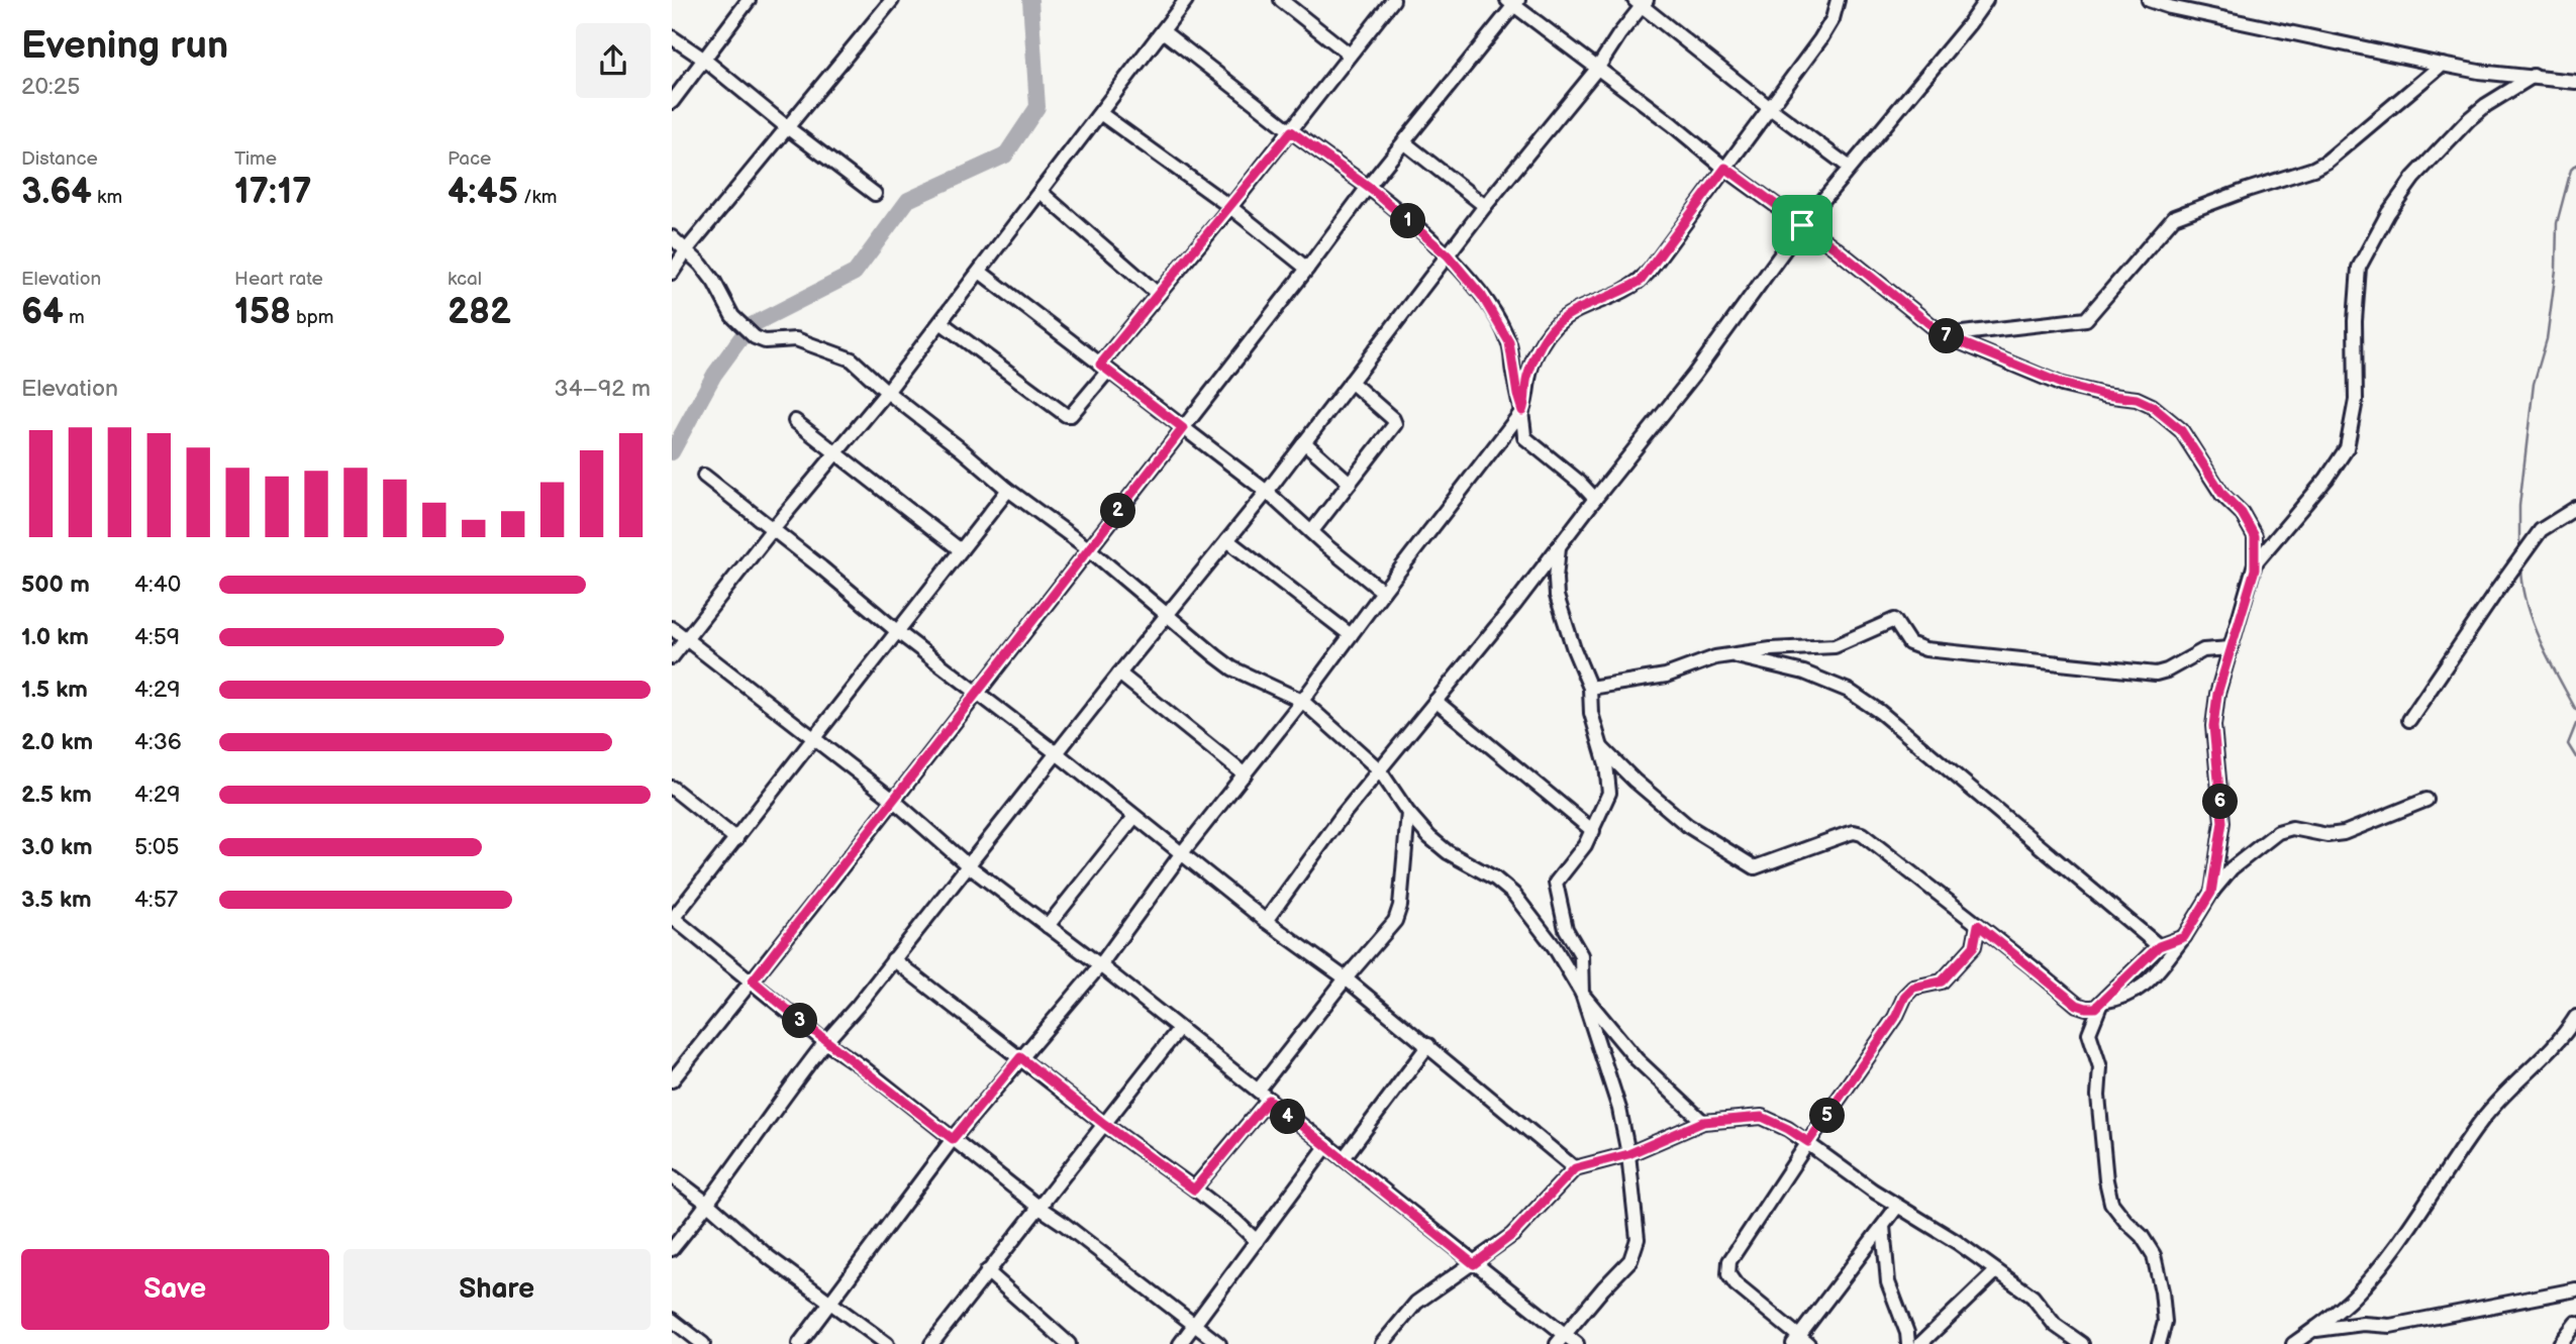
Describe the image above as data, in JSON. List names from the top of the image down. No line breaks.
{"page":{"heading":["Evening run","20:25"],"stats":[["Distance","3.64 km"],["Time","17:17"],["Pace","4:45 /km"],["Elevation","64 m"],["Heart rate","158 bpm"],["kcal","282"]],"pins":["1","7","2","6","3","5","4"],"chart":["Elevation","34–92 m"],"list":[{"name":"500 m","note":"4:40"},{"name":"1.0 km","note":"4:59"},{"name":"1.5 km","note":"4:29"},{"name":"2.0 km","note":"4:36"},{"name":"2.5 km","note":"4:29"},{"name":"3.0 km","note":"5:05"},{"name":"3.5 km","note":"4:57"}],"buttons":["Save","Share"]}}
